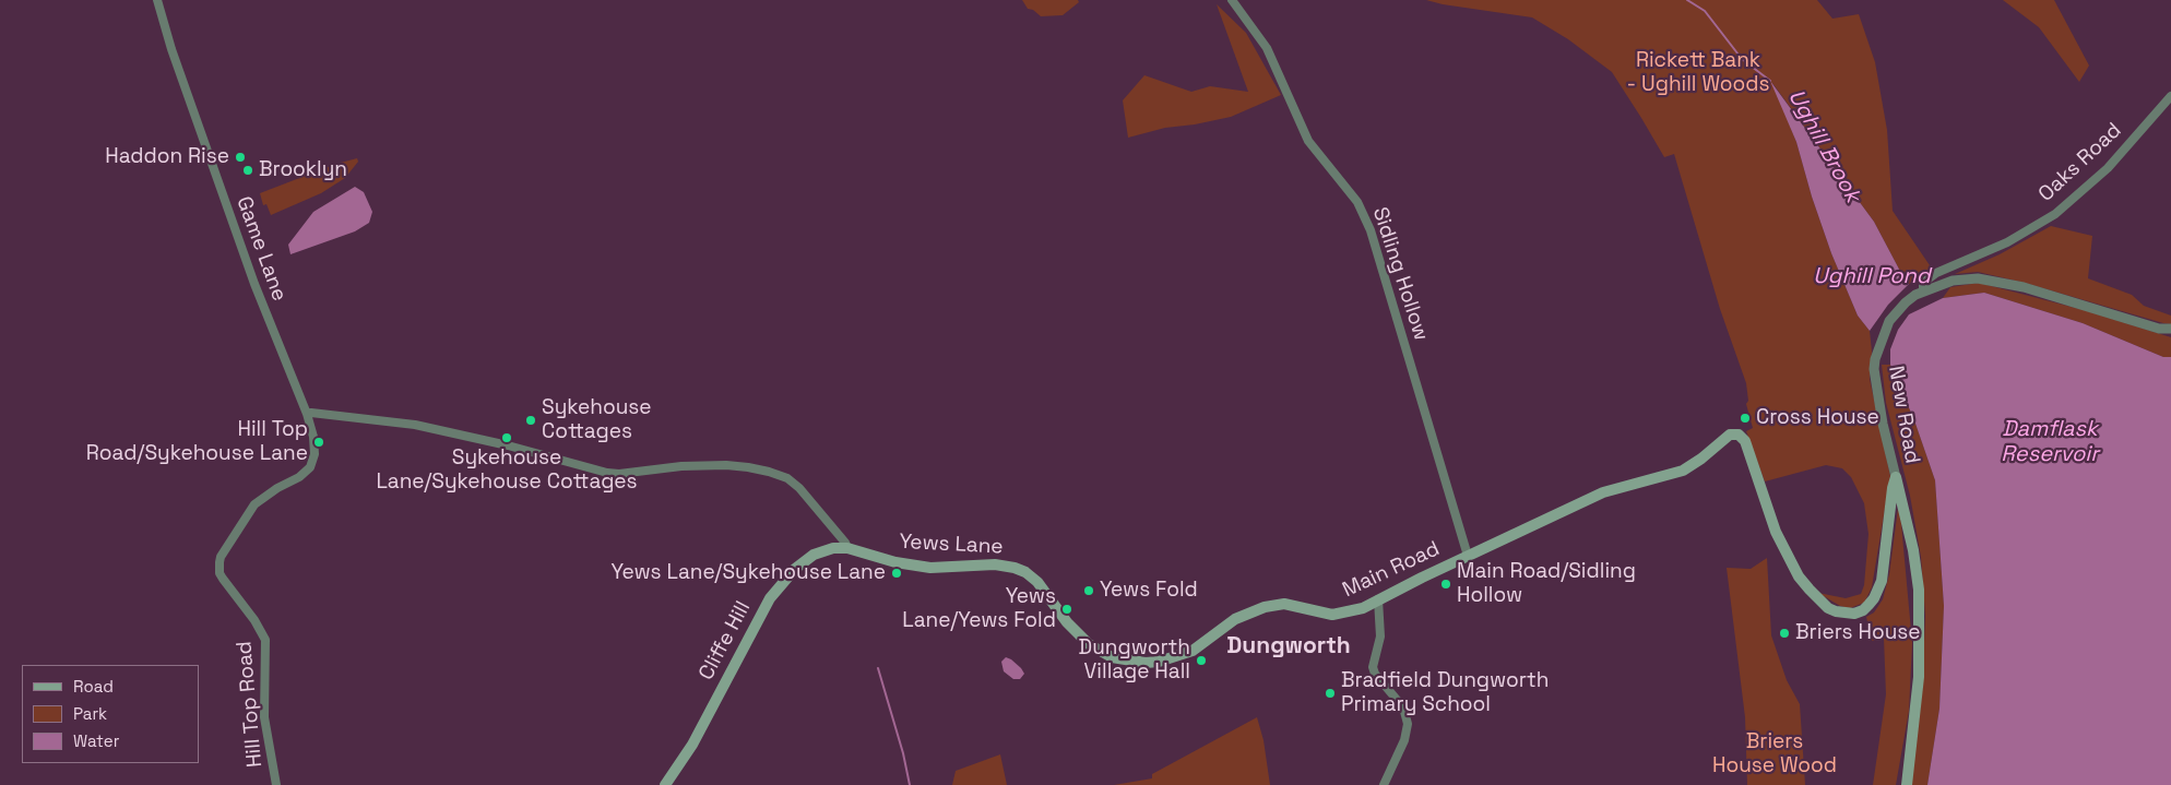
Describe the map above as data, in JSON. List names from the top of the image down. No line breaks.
{"streets":{"main road":["New Road","Yews Lane","Main Road","Cliffe Hill"],"street":["Oaks Road","Game Lane","Sidling Hollow","Hill Top Road"]},"crossings":[["Oaks Road","New Road"],["Game Lane","Hill Top Road"],["Sidling Hollow","Main Road"],["New Road","Main Road"],["Yews Lane","Main Road"],["Yews Lane","Cliffe Hill"]],"districts":["Dungworth"],"water":["Ughill Brook","Ughill Pond","Damflask Reservoir"],"parks":["Rickett Bank - Ughill Woods","Briers House Wood"],"places":["Haddon Rise","Brooklyn","Cross House","Sykehouse Cottages","Sykehouse Lane/Sykehouse Cottages","Hill Top Road/Sykehouse Lane","Yews Lane/Sykehouse Lane","Main Road/Sidling Hollow","Yews Fold","Yews Lane/Yews Fold","Briers House","Dungworth Village Hall","Bradfield Dungworth Primary School"],"legend":["Road","Park","Water"]}
